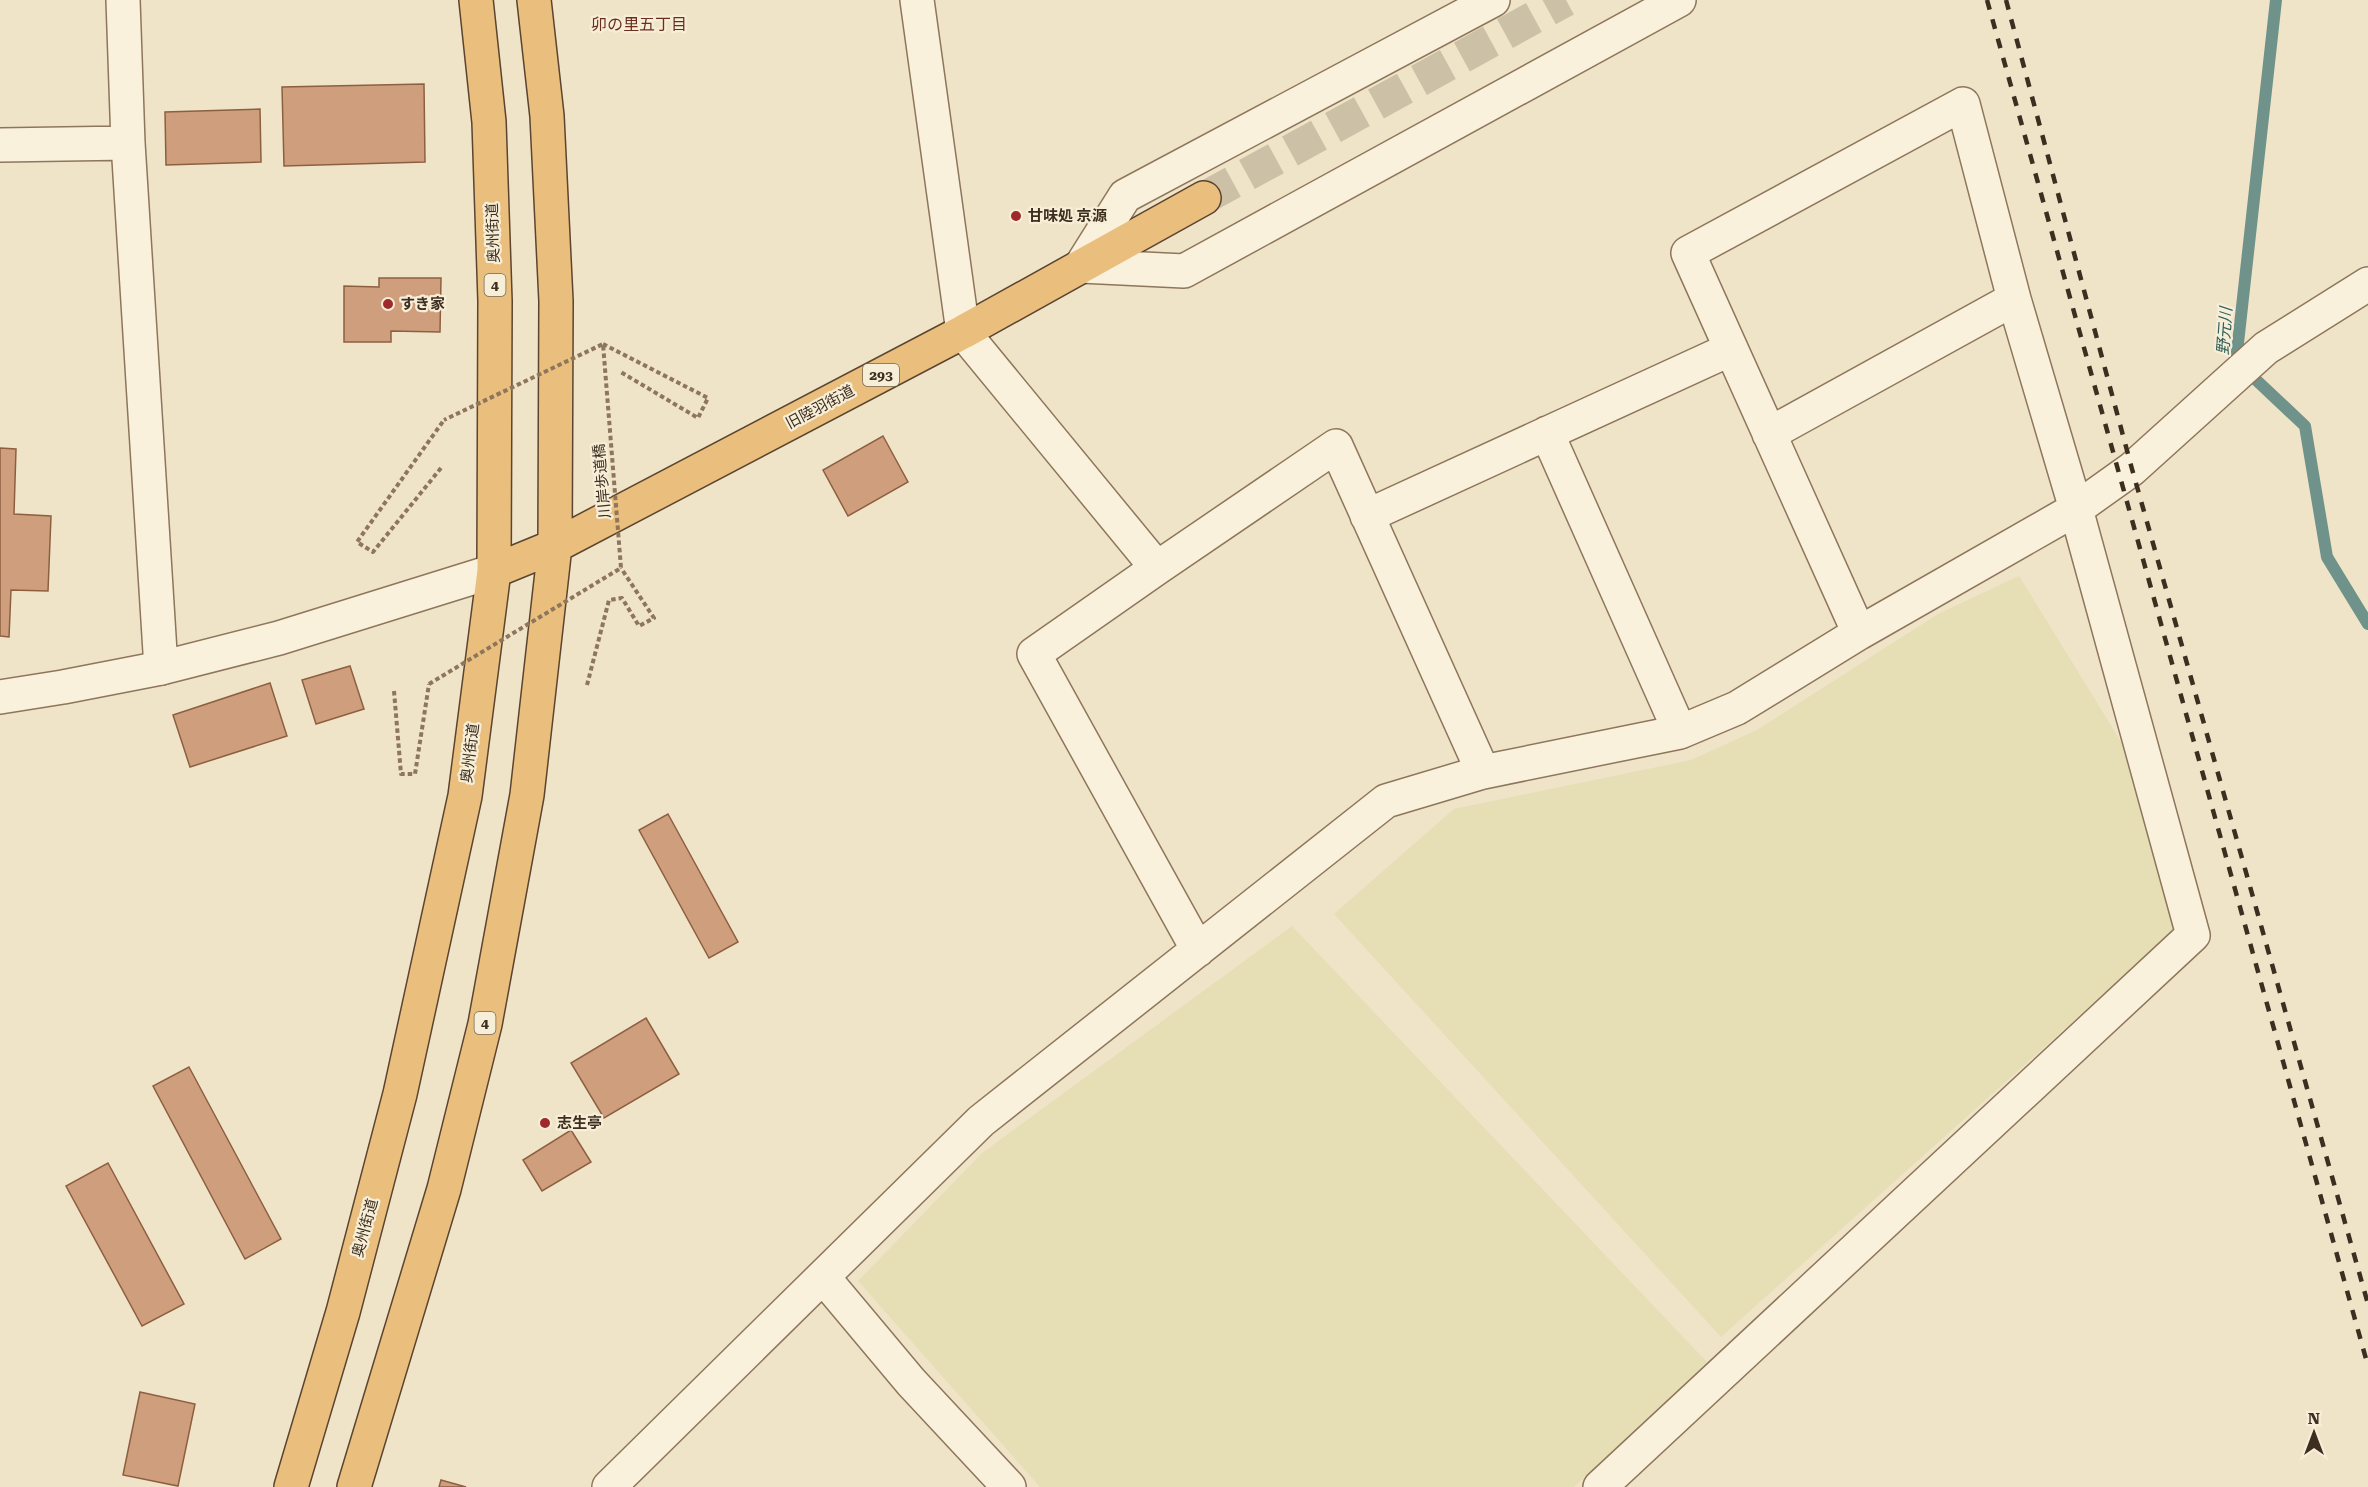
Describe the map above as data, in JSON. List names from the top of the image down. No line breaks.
{"streets":{"highway":["奥州街道","4","293","旧陸羽街道"],"path":["川岸歩道橋"]},"crossings":[["奥州街道","旧陸羽街道"],["4","旧陸羽街道"]],"districts":["卯の里五丁目"],"water":["野元川"],"places":["甘味処 京源","すき家","志生亭"],"north":"top"}
